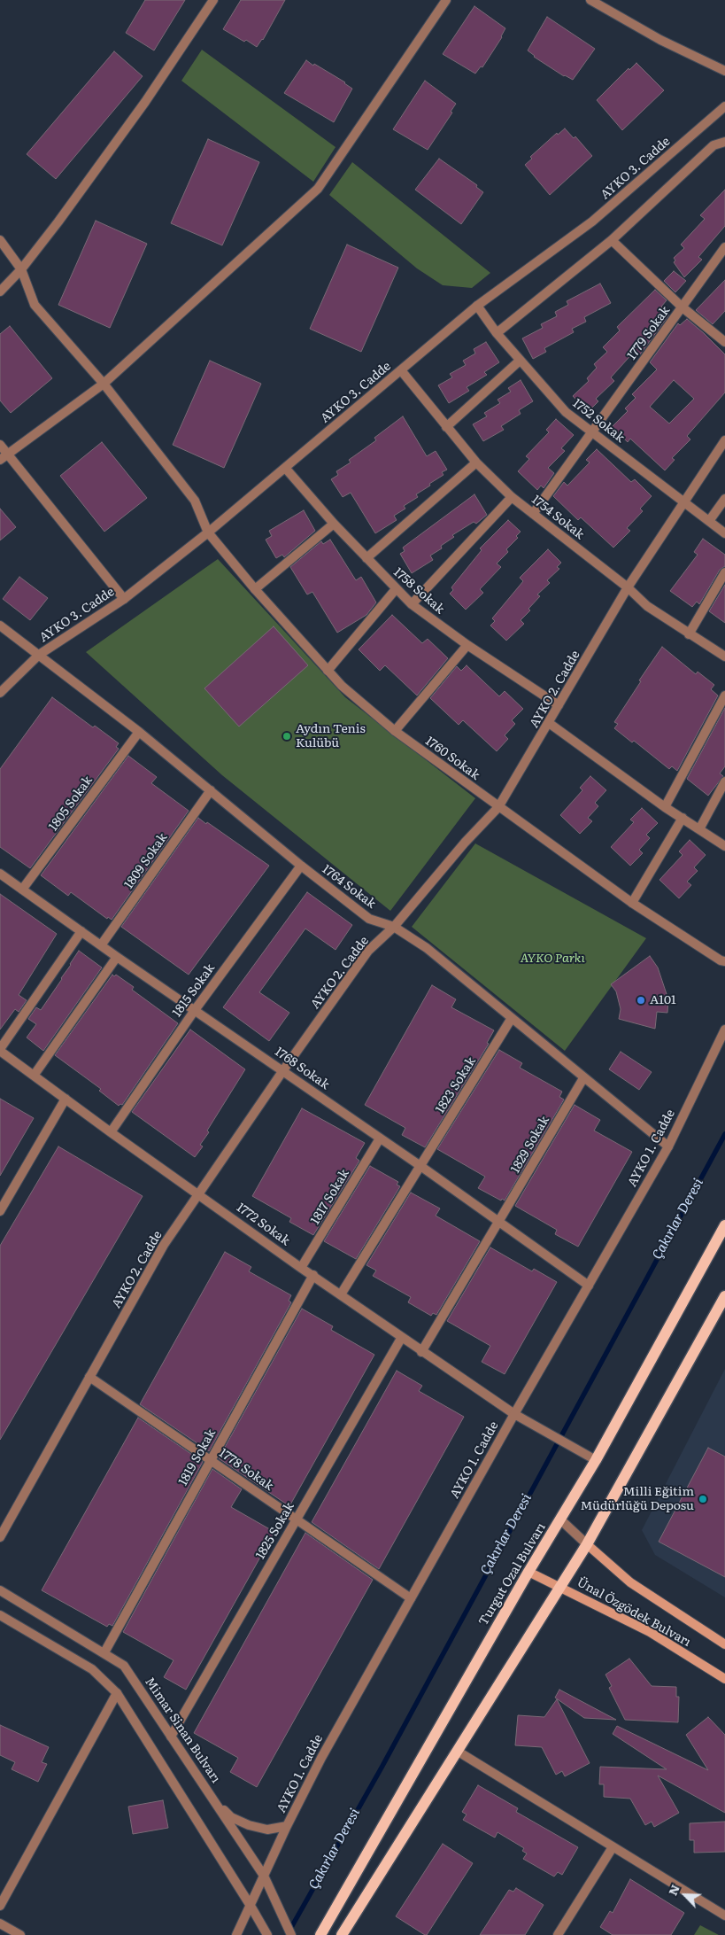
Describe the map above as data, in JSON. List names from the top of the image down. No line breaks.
{"streets":{"main road":["Turgut Ozal Bulvarı","Ünal Özgödek Bulvarı"],"street":["AYKO 3. Cadde","1779 Sokak","1752 Sokak","1754 Sokak","1758 Sokak","AYKO 2. Cadde","1760 Sokak","1805 Sokak","1809 Sokak","1764 Sokak","1815 Sokak","1768 Sokak","1823 Sokak","1829 Sokak","AYKO 1. Cadde","1817 Sokak","1772 Sokak","1819 Sokak","1778 Sokak","1825 Sokak","Mimar Sinan Bulvarı"]},"crossings":[["AYKO 3. Cadde","1752 Sokak"],["AYKO 3. Cadde","1754 Sokak"],["AYKO 3. Cadde","1758 Sokak"],["AYKO 3. Cadde","1760 Sokak"],["AYKO 3. Cadde","1764 Sokak"],["1779 Sokak","1752 Sokak"],["1779 Sokak","1754 Sokak"],["1752 Sokak","AYKO 2. Cadde"],["1754 Sokak","AYKO 2. Cadde"],["1758 Sokak","AYKO 2. Cadde"],["AYKO 2. Cadde","1760 Sokak"],["AYKO 2. Cadde","1764 Sokak"],["AYKO 2. Cadde","1768 Sokak"],["AYKO 2. Cadde","1772 Sokak"],["AYKO 2. Cadde","1778 Sokak"],["1805 Sokak","1764 Sokak"],["1805 Sokak","1768 Sokak"],["1809 Sokak","1764 Sokak"],["1809 Sokak","1768 Sokak"],["1764 Sokak","1815 Sokak"],["1764 Sokak","1823 Sokak"],["1764 Sokak","1829 Sokak"],["1764 Sokak","AYKO 1. Cadde"],["1815 Sokak","1768 Sokak"],["1815 Sokak","1772 Sokak"],["1768 Sokak","1823 Sokak"],["1768 Sokak","1829 Sokak"],["1768 Sokak","AYKO 1. Cadde"],["1768 Sokak","1817 Sokak"],["1823 Sokak","1772 Sokak"],["1829 Sokak","1772 Sokak"],["AYKO 1. Cadde","1772 Sokak"],["AYKO 1. Cadde","1778 Sokak"],["AYKO 1. Cadde","Mimar Sinan Bulvarı"],["1817 Sokak","1772 Sokak"],["1772 Sokak","1819 Sokak"],["1772 Sokak","1825 Sokak"],["1772 Sokak","Turgut Ozal Bulvarı"],["1819 Sokak","1778 Sokak"],["1819 Sokak","Mimar Sinan Bulvarı"],["1778 Sokak","1825 Sokak"],["1825 Sokak","Mimar Sinan Bulvarı"],["Turgut Ozal Bulvarı","Ünal Özgödek Bulvarı"]],"water":["Çakırlar Deresi"],"parks":["AYKO Parkı"],"places":["Aydın Tenis Kulübü","A101","Milli Eğitim Müdürlüğü Deposu"],"north":"top left"}
